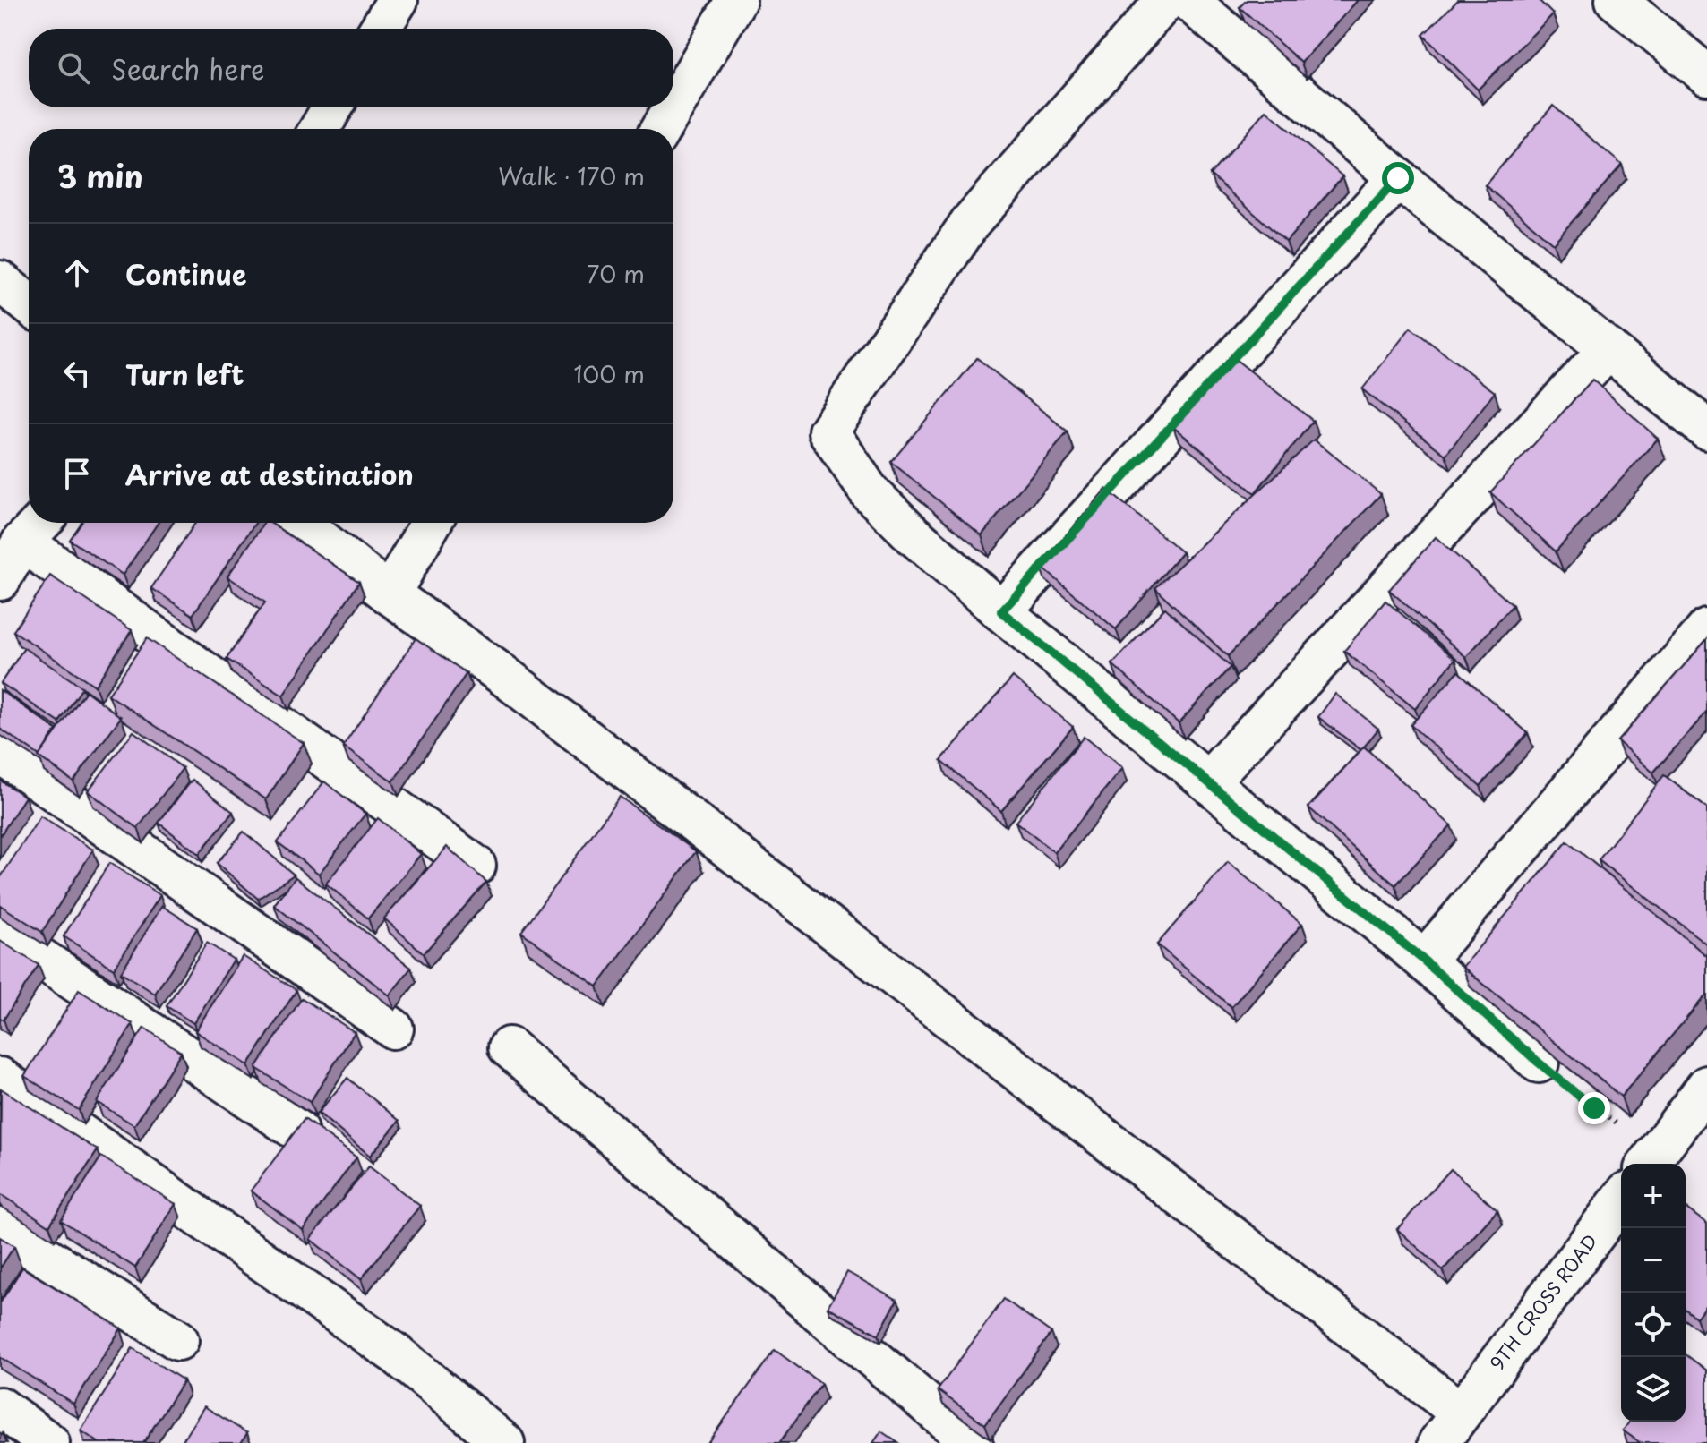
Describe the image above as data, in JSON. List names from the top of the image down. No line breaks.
{"streets":{"street":["9TH CROSS ROAD"]},"page":{"search":"Search here","heading":["3 min","Walk · 170 m"],"list":[["Continue","70 m"],["Turn left","100 m"],"Arrive at destination"],"map_buttons":["+","−"]}}
